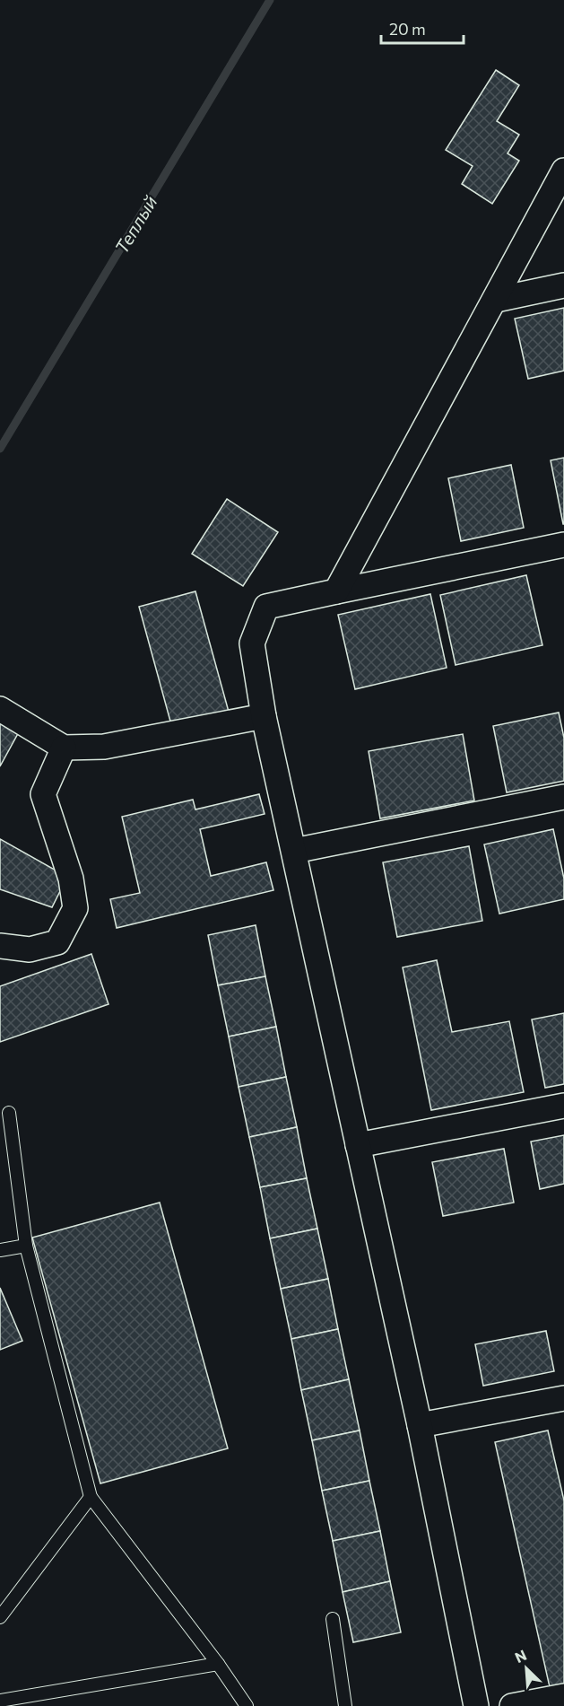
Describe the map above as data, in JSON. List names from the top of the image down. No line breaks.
{"water":["Теплый"],"scale_bar":"20 m","north":"top left"}
